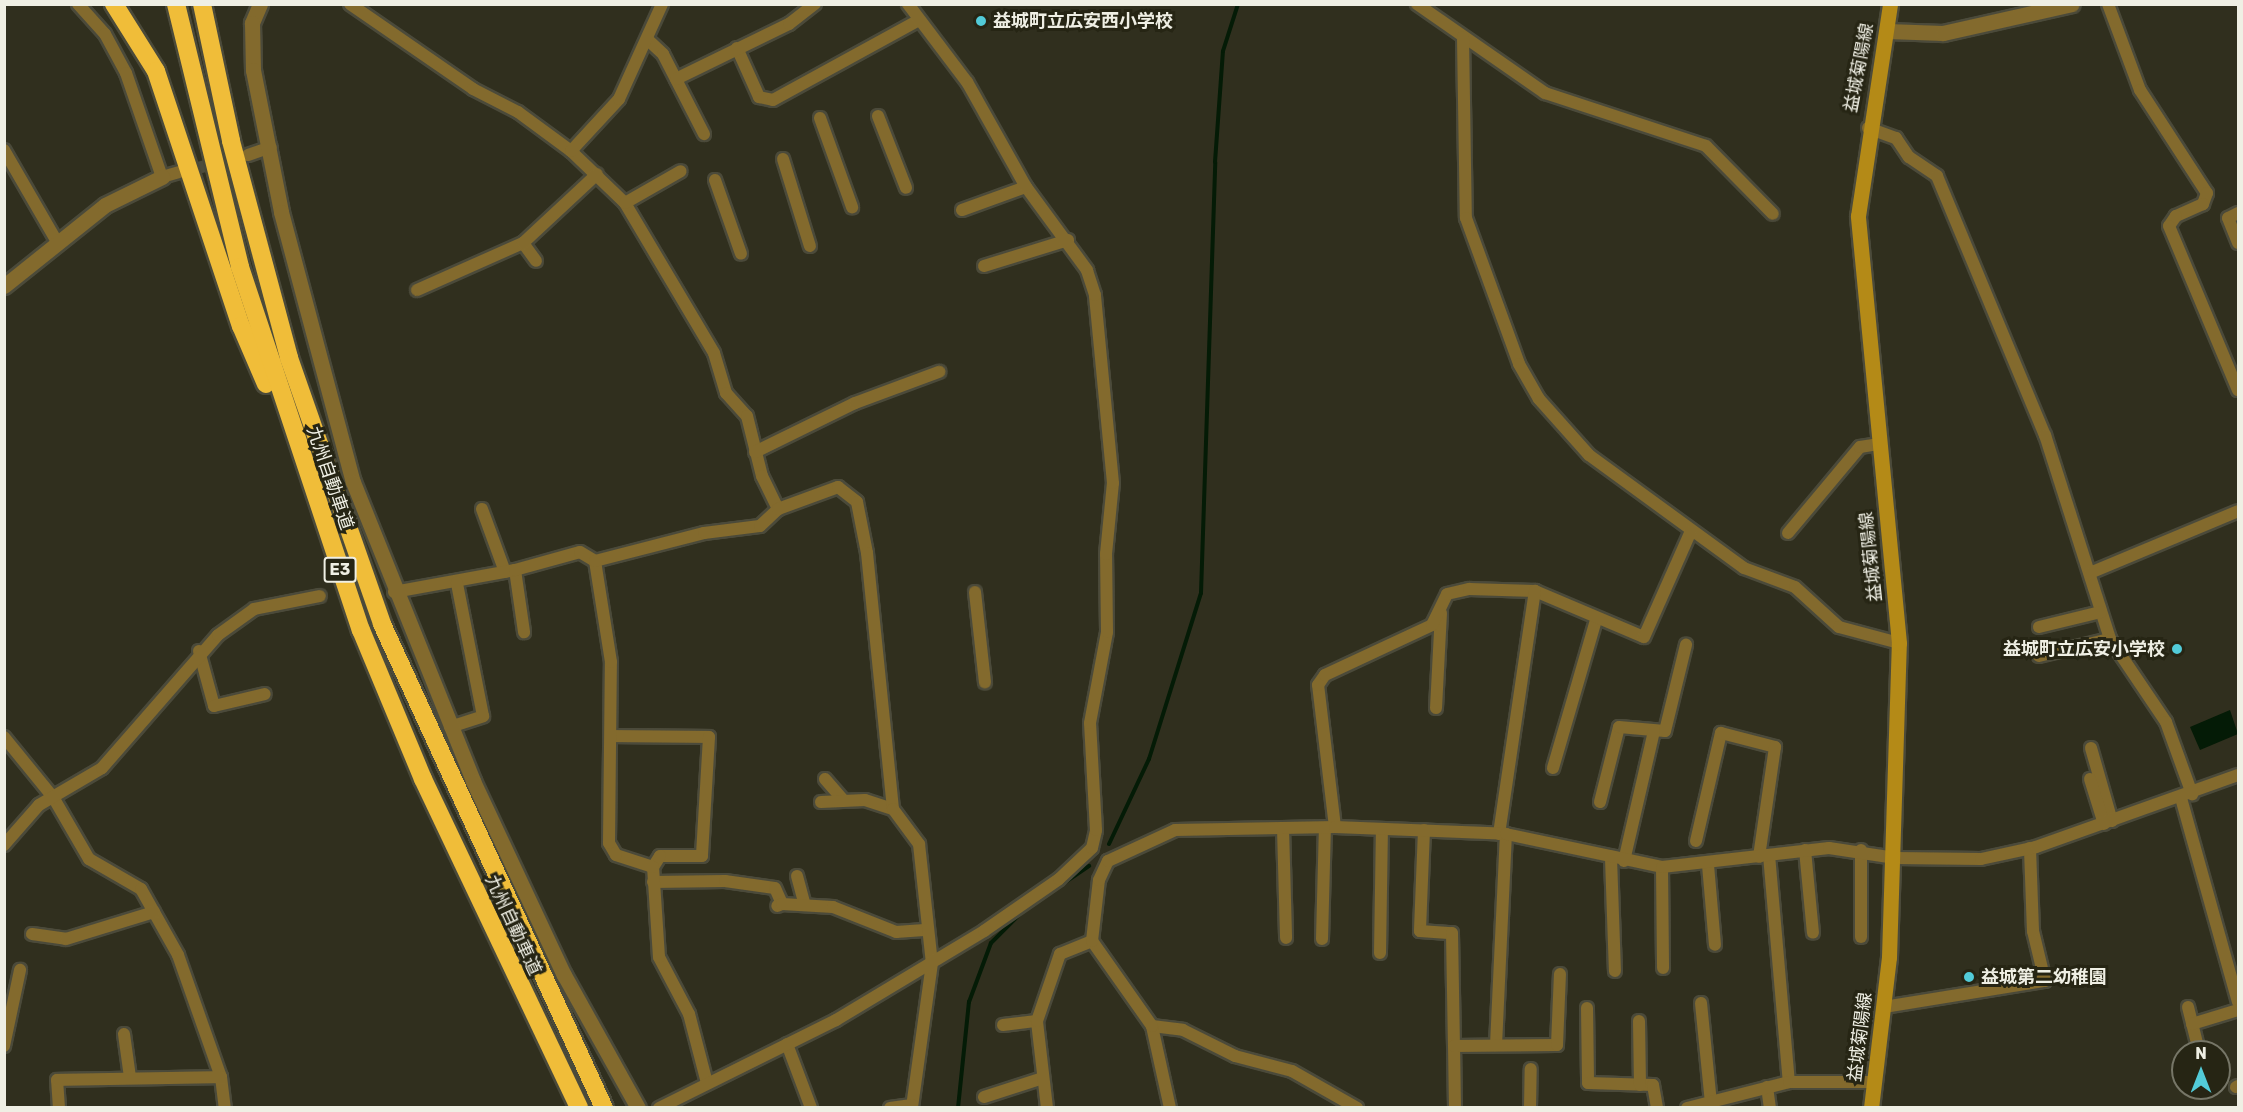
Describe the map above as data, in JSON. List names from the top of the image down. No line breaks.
{"streets":{"highway":["九州自動車道","E3"],"main road":["益城菊陽線"]},"places":["益城町立広安西小学校","益城町立広安小学校","益城第二幼稚園"],"north":"top"}
